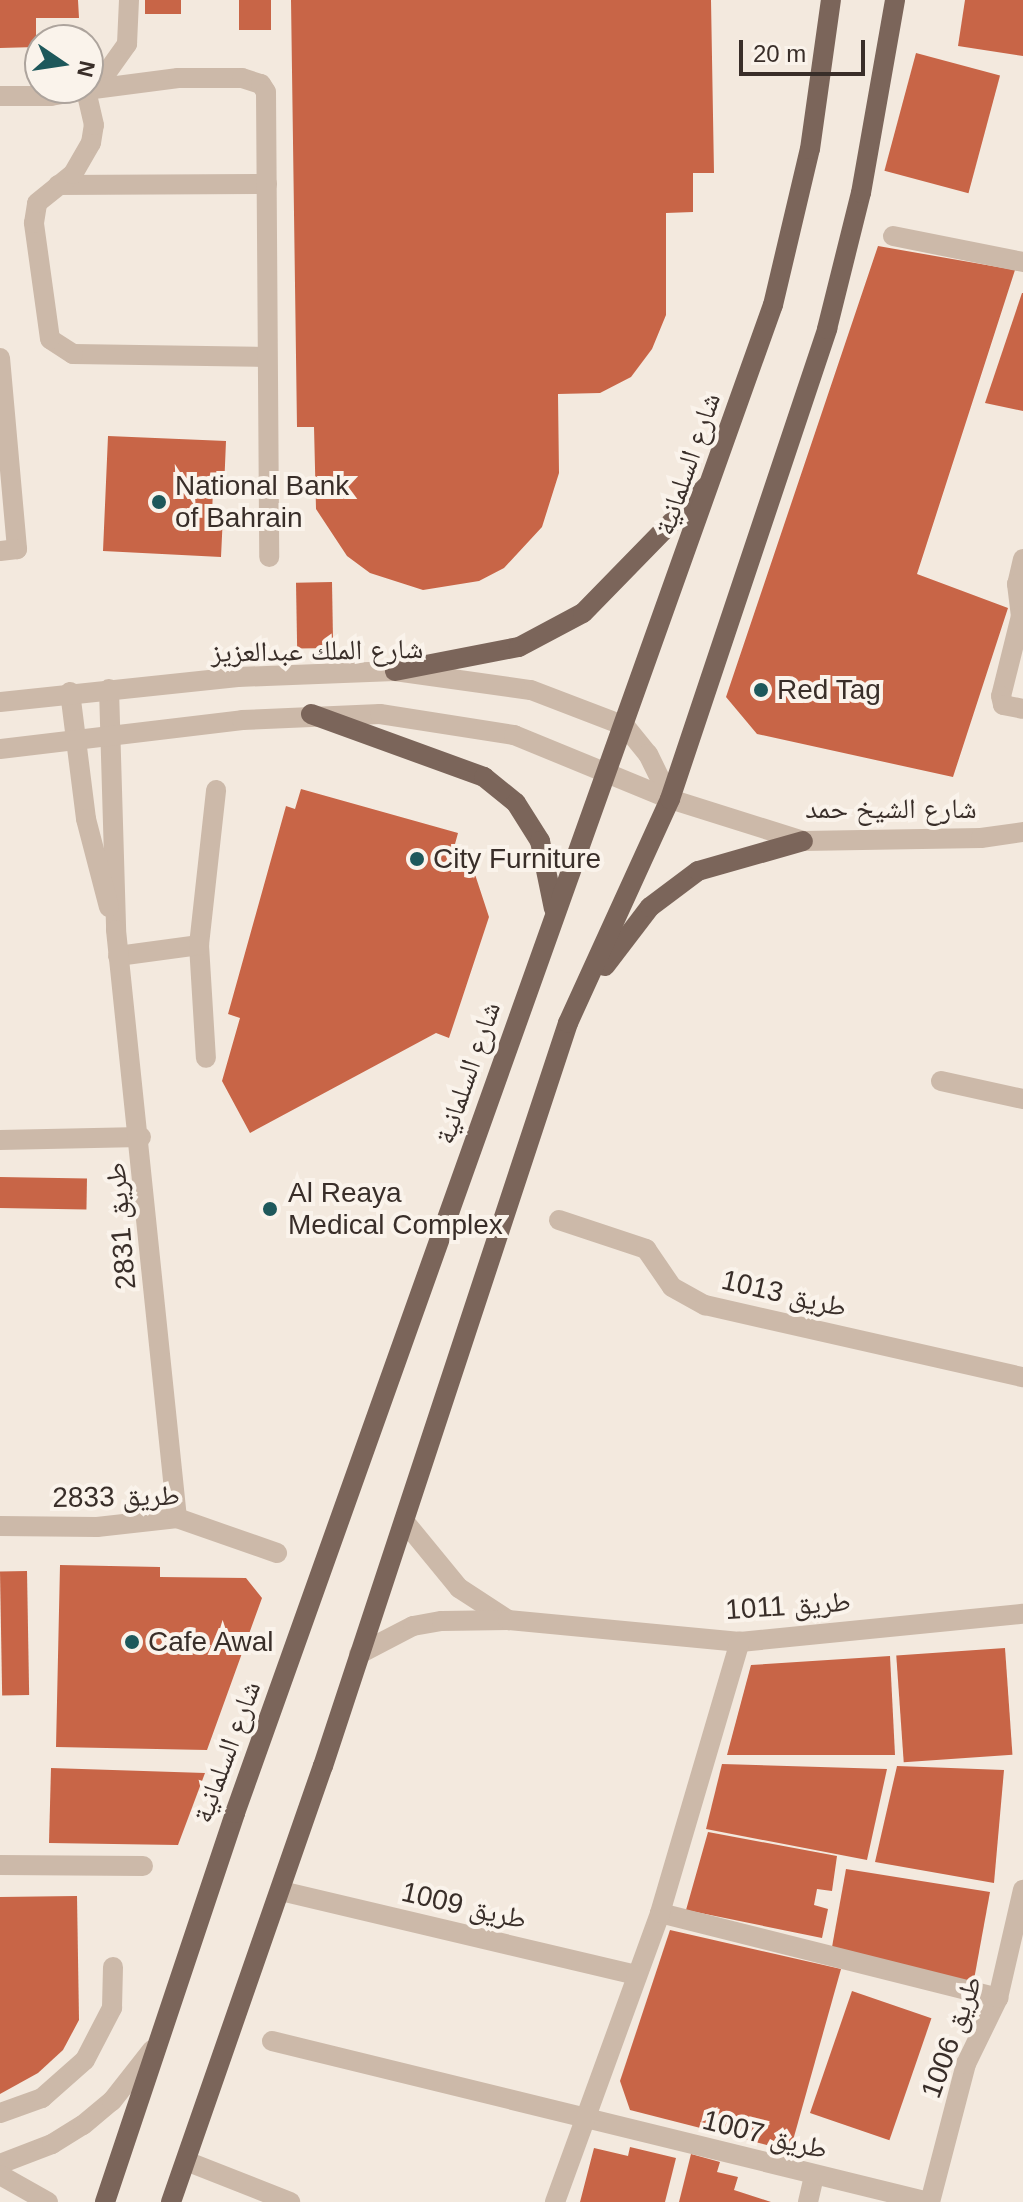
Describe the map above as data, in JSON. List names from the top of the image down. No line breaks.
{"streets":{"main road":["شارع السلمانية"],"street":["شارع الملك عبدالعزيز","شارع الشيخ حمد","طريق 2831","طريق 1013","طريق 2833","طريق 1011","طريق 1009","طريق 1006","طريق 1007"]},"crossings":[["شارع السلمانية","شارع الملك عبدالعزيز"],["طريق 2831","طريق 2833"],["طريق 1006","طريق 1007"]],"places":["National Bank of Bahrain","Red Tag","City Furniture","Al Reaya Medical Complex","Cafe Awal"],"scale_bar":"20 m","north":"right"}
